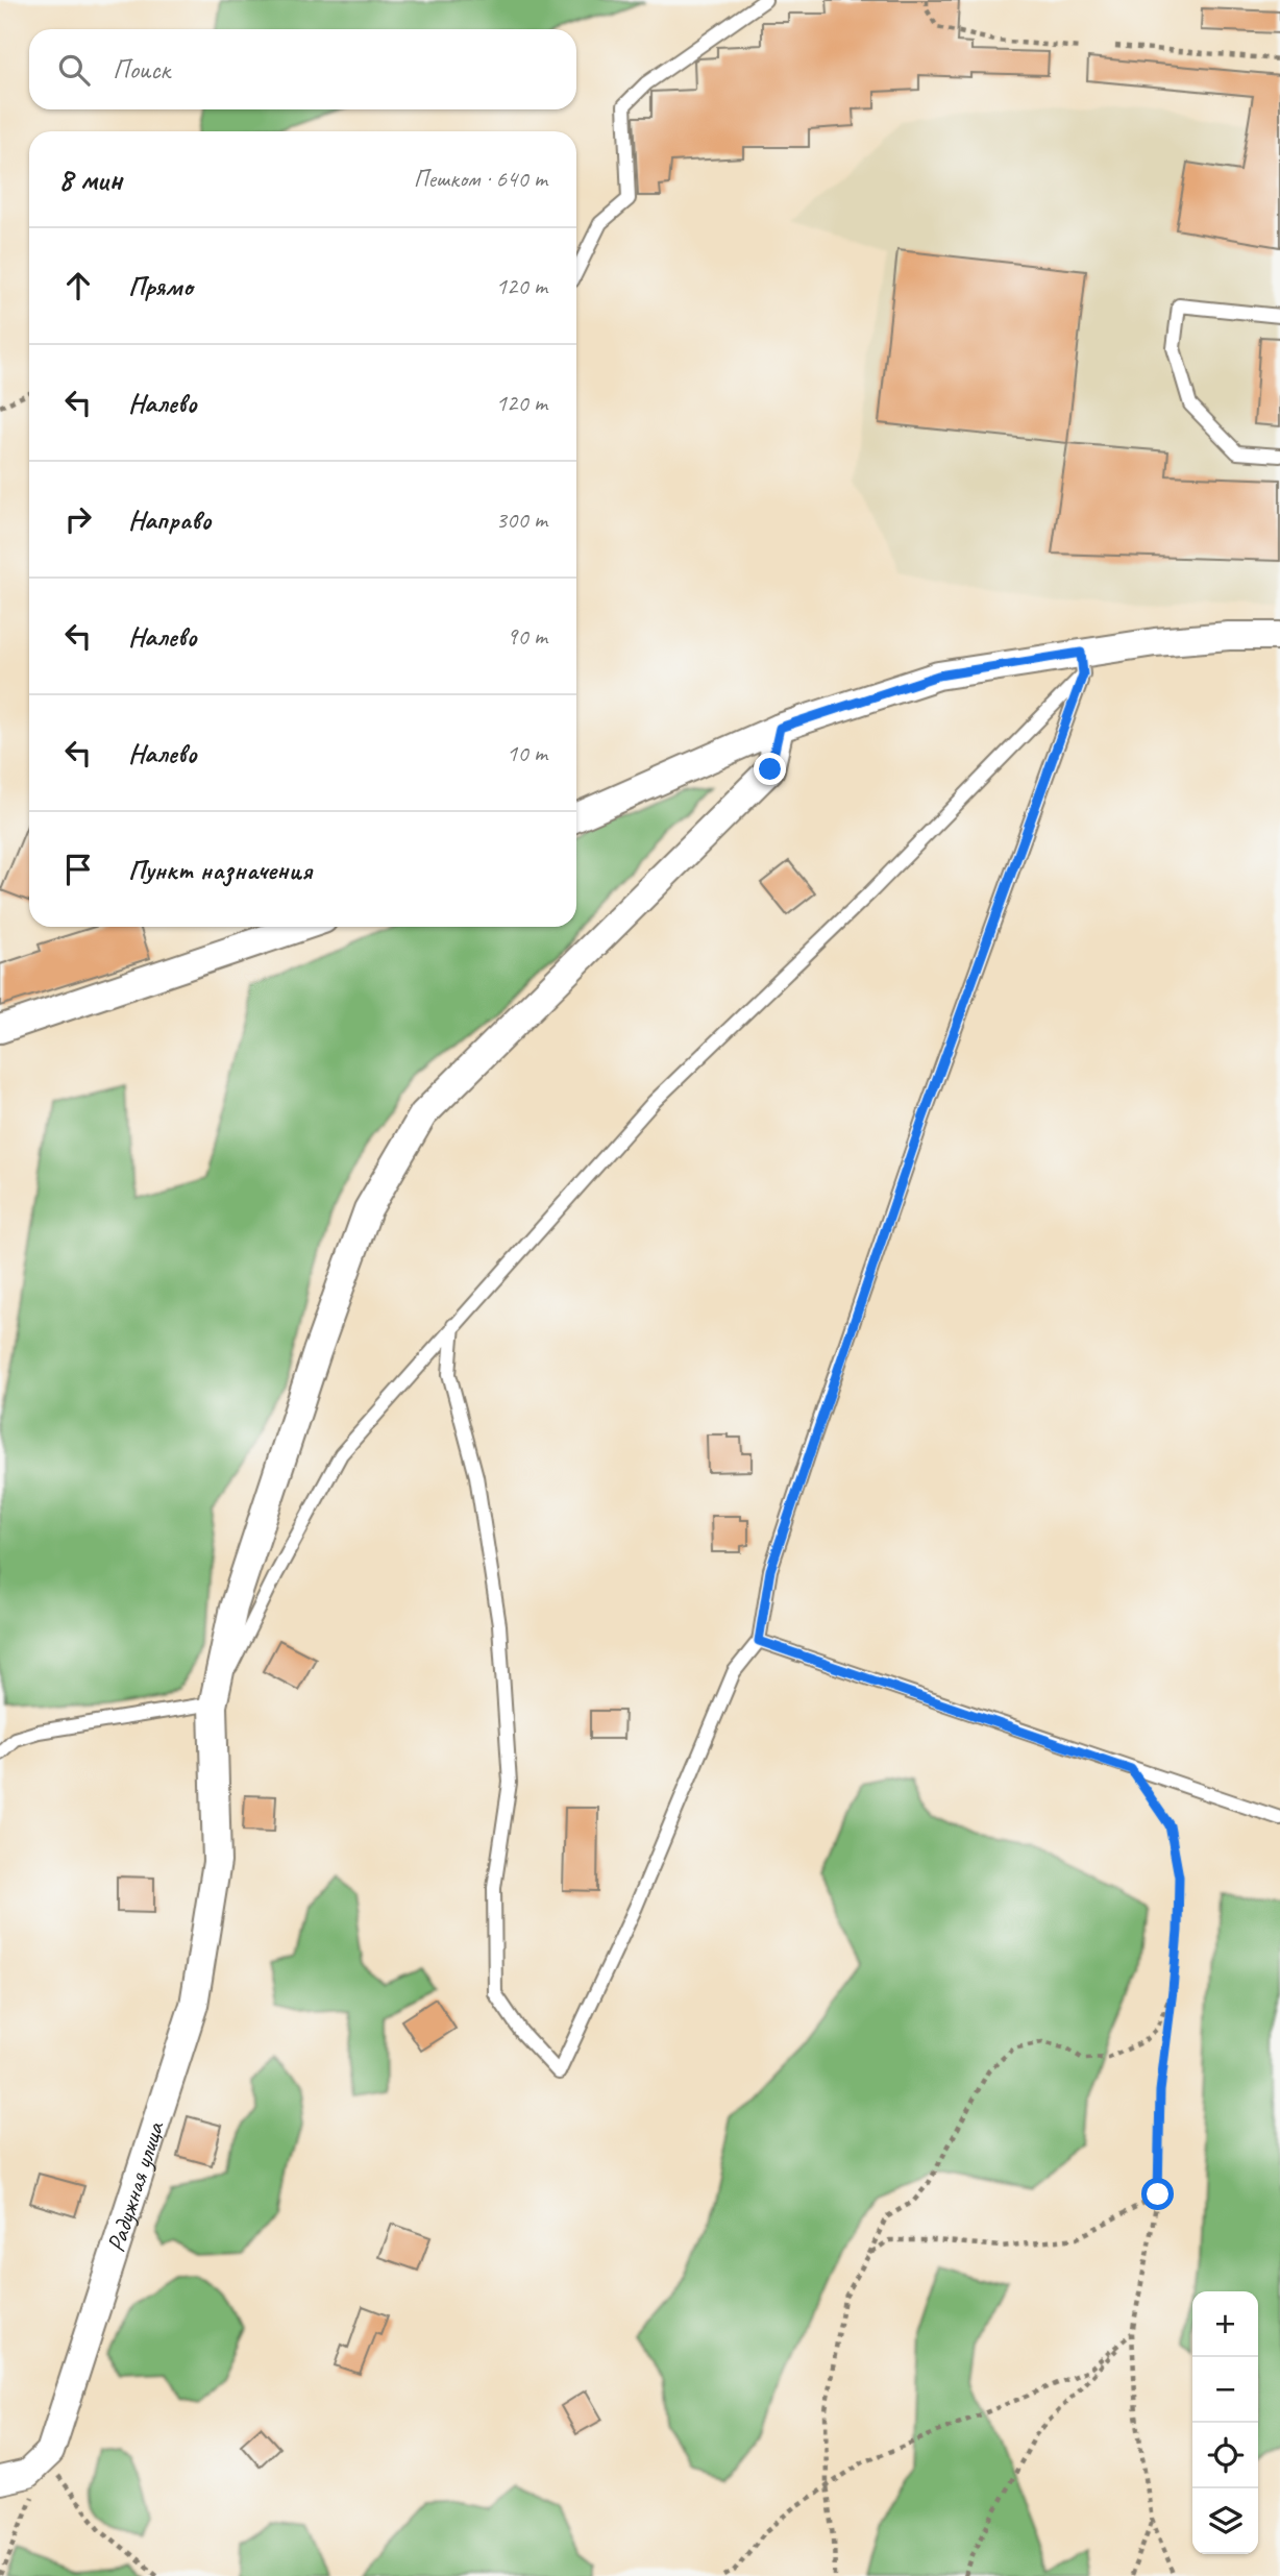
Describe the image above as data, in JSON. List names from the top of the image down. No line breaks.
{"streets":{"street":["Радужная улица"]},"page":{"search":"Поиск","heading":["8 мин","Пешком · 640 m"],"list":[["Прямо","120 m"],["Налево","120 m"],["Направо","300 m"],["Налево","90 m"],["Налево","10 m"],"Пункт назначения"],"map_buttons":["+","−"]}}
